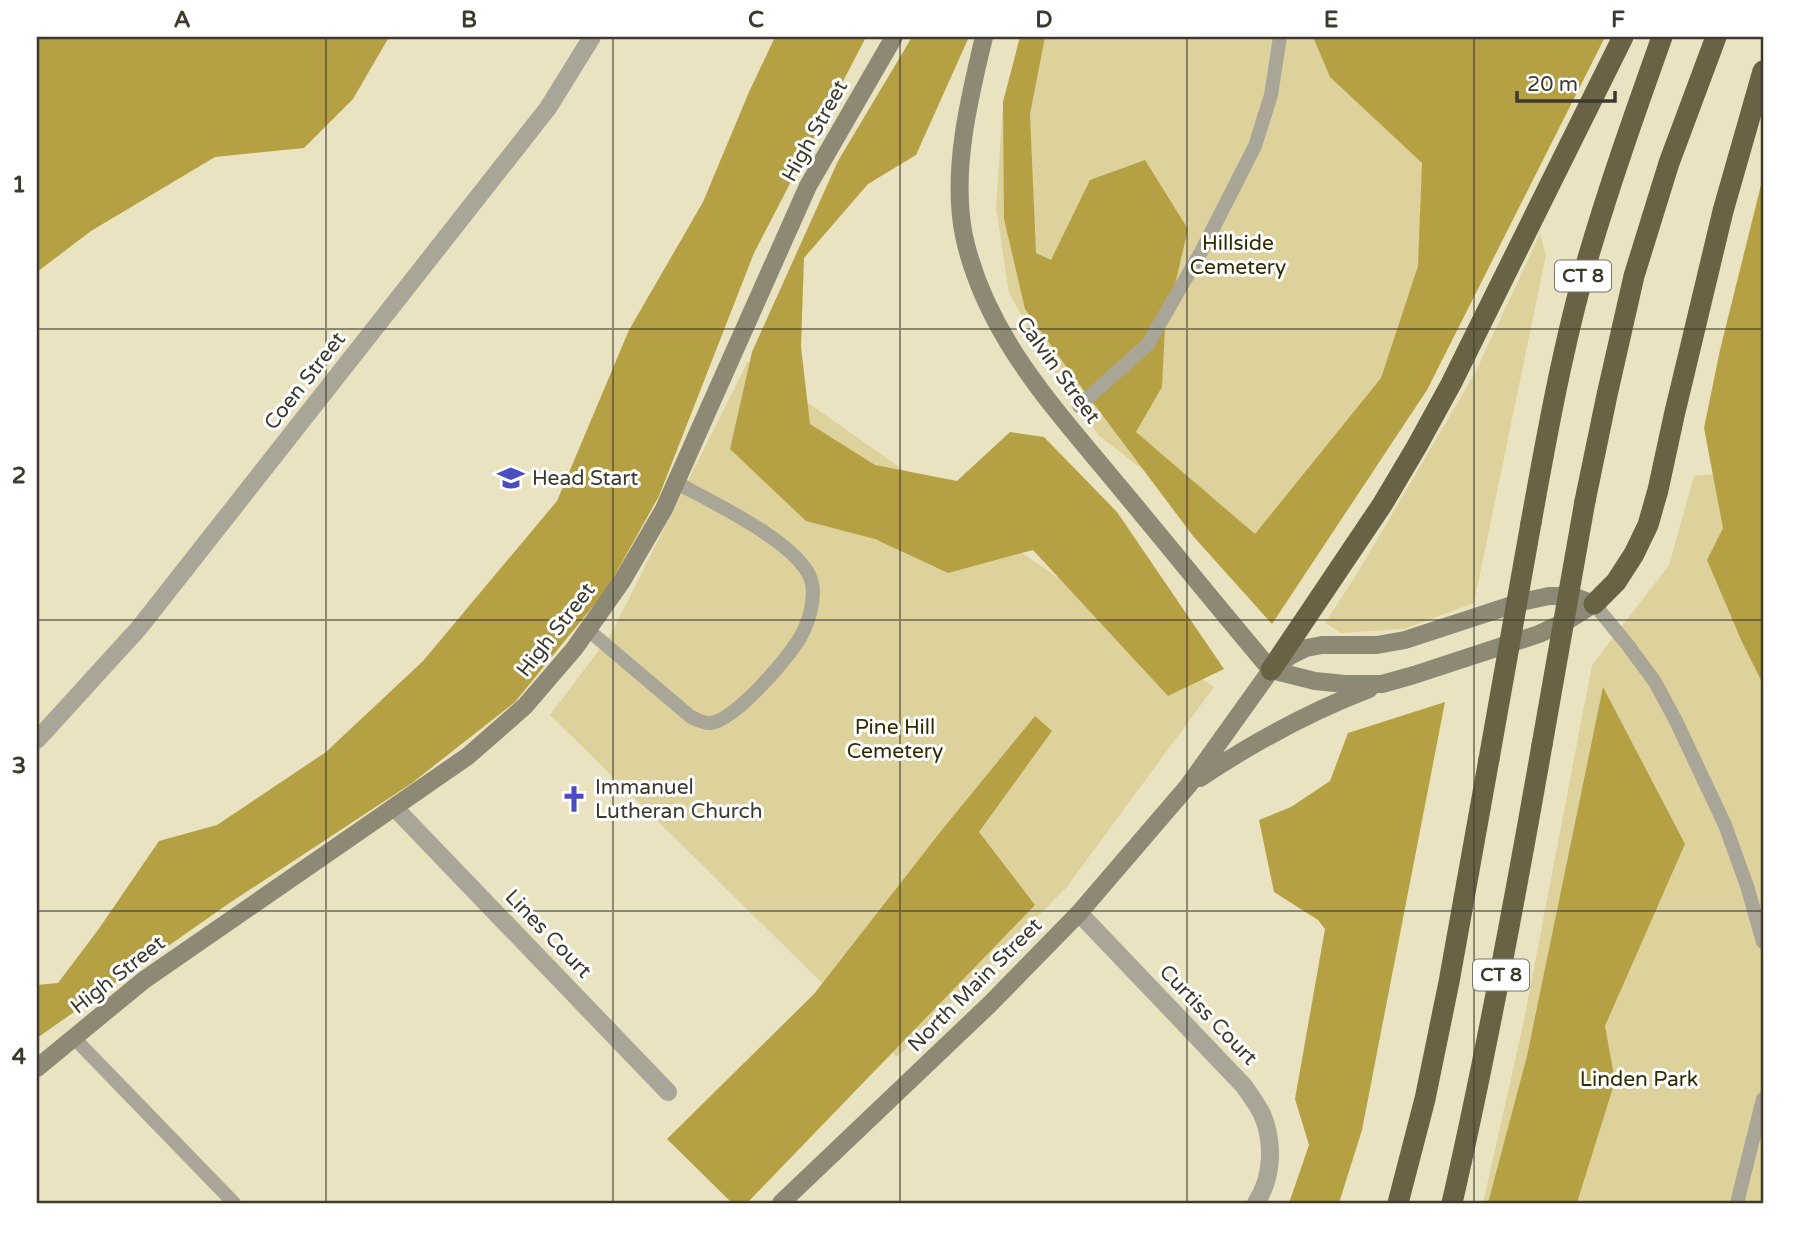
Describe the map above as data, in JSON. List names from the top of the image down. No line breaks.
{"streets":{"highway":["CT 8"],"street":["High Street","Calvin Street","Coen Street","Lines Court","North Main Street","Curtiss Court"]},"crossings":[["High Street","Lines Court"],["Calvin Street","North Main Street"],["North Main Street","Curtiss Court"]],"parks":["Hillside Cemetery","Pine Hill Cemetery","Linden Park"],"places":{"school or university":["Head Start"],"church":["Immanuel Lutheran Church"]},"scale_bar":"20 m","grid":{"columns":["A","B","C","D","E","F"],"rows":["1","2","3","4"]}}
